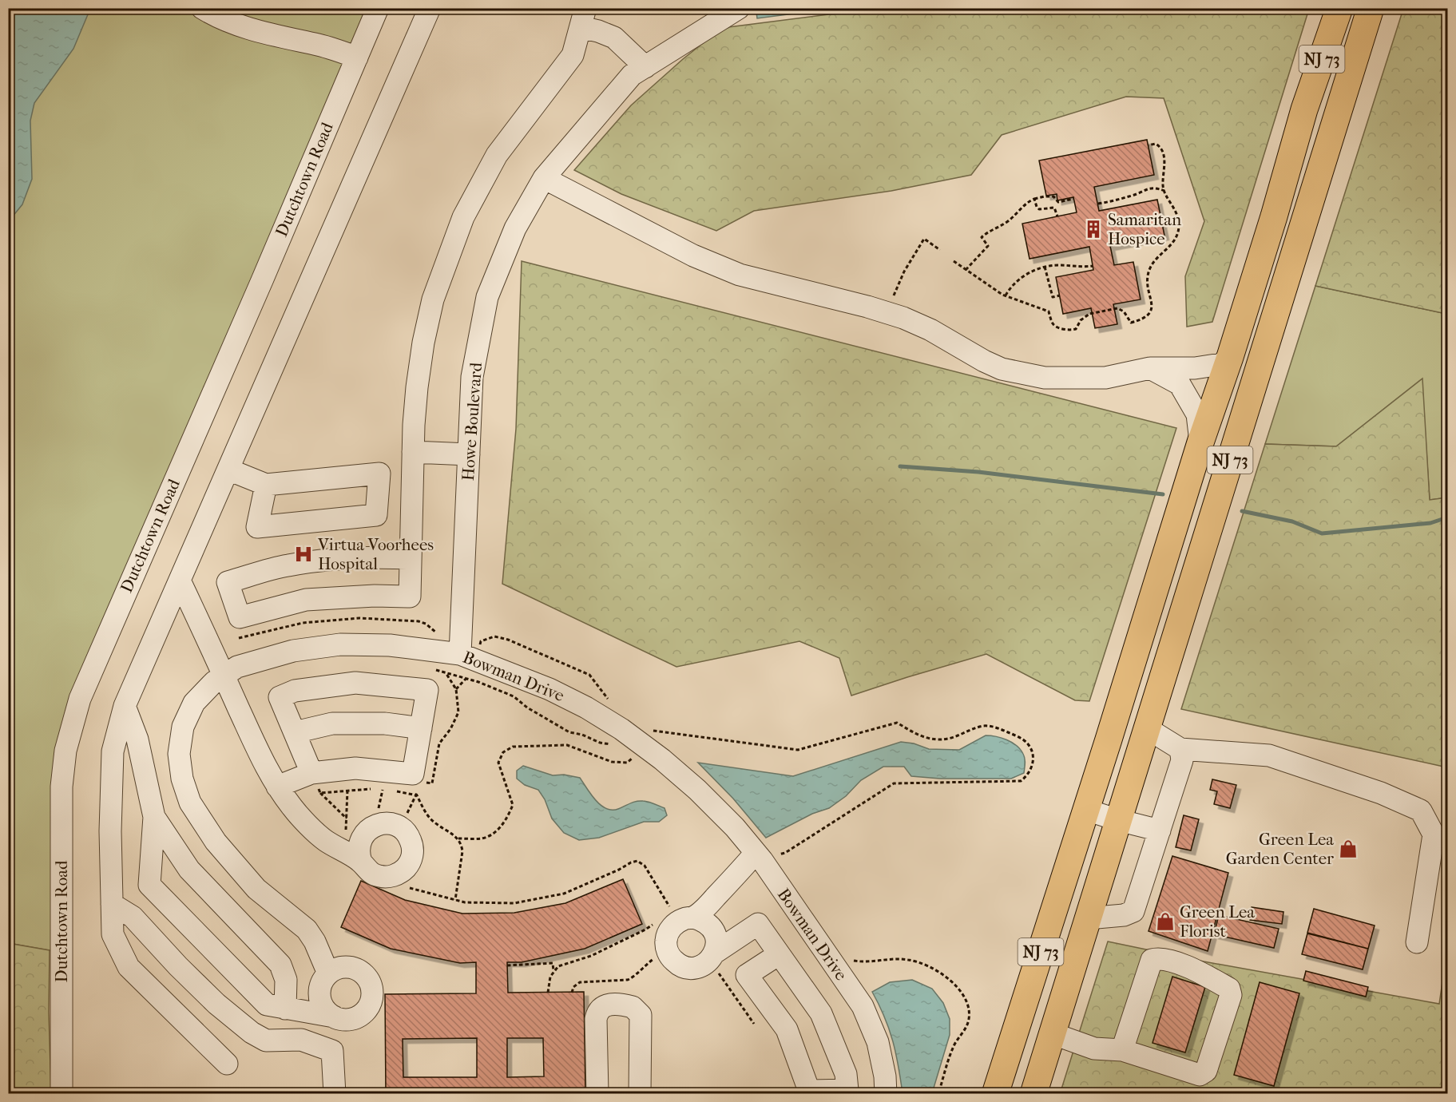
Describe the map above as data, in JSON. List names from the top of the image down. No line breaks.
{"streets":{"highway":["NJ 73"],"street":["Dutchtown Road","Howe Boulevard","Bowman Drive"]},"crossings":[["Howe Boulevard","Bowman Drive"]],"places":{"building":["Samaritan Hospice"],"hospital":["Virtua Voorhees Hospital"],"shop":["Green Lea Garden Center","Green Lea Florist"]}}
